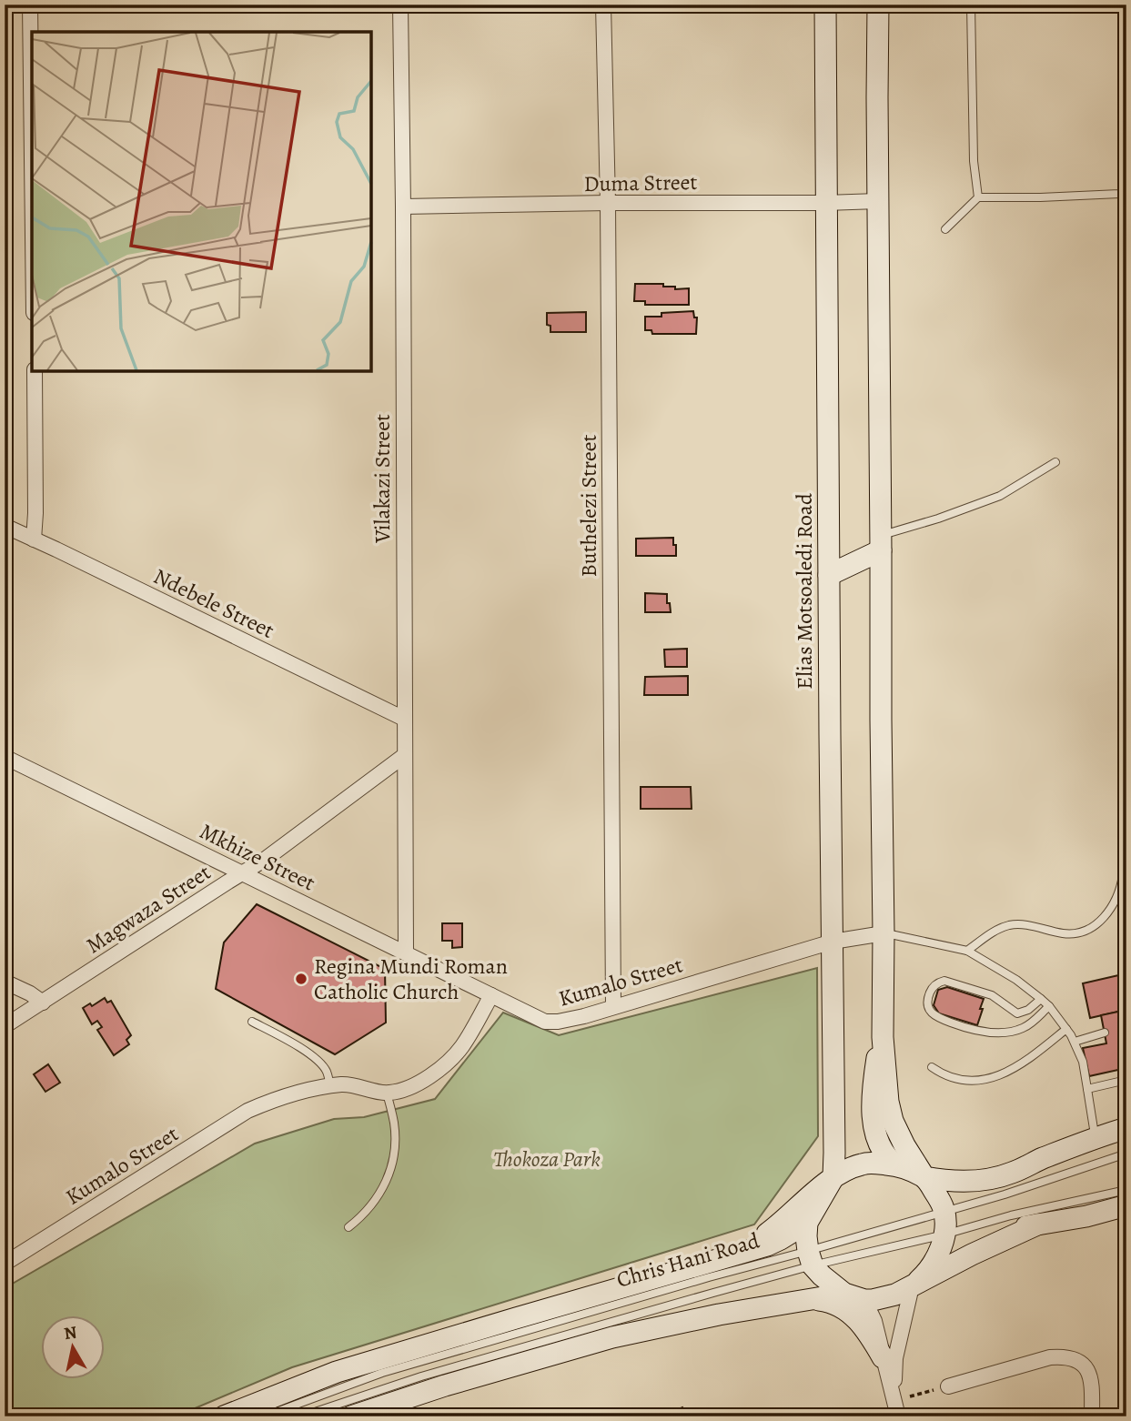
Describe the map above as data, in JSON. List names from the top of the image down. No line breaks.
{"streets":{"main road":["Elias Motsoaledi Road","Chris Hani Road"],"street":["Duma Street","Vilakazi Street","Buthelezi Street","Ndebele Street","Mkhize Street","Magwaza Street","Kumalo Street"]},"crossings":[["Duma Street","Vilakazi Street"],["Duma Street","Buthelezi Street"],["Duma Street","Elias Motsoaledi Road"],["Vilakazi Street","Ndebele Street"],["Vilakazi Street","Mkhize Street"],["Vilakazi Street","Magwaza Street"],["Buthelezi Street","Kumalo Street"],["Elias Motsoaledi Road","Kumalo Street"],["Mkhize Street","Magwaza Street"],["Mkhize Street","Kumalo Street"]],"parks":["Thokoza Park"],"places":["Regina Mundi Roman Catholic Church"],"north":"top"}
